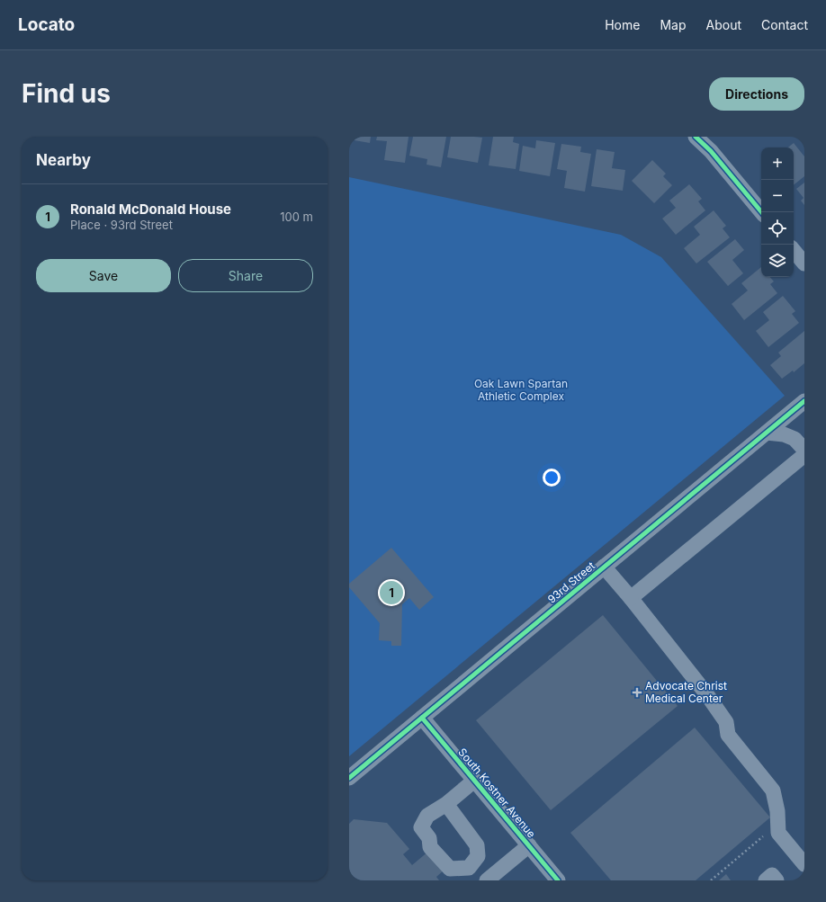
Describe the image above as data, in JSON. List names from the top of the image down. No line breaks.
{"streets":{"street":["93rd Street","South Kostner Avenue"]},"crossings":[["93rd Street","South Kostner Avenue"]],"parks":["Oak Lawn Spartan Athletic Complex"],"places":{"health":["Advocate Christ Medical Center"]},"page":{"header":"Locato","nav":["Home","Map","About","Contact"],"buttons":["Directions",["Save","Share"]],"title":"Find us","heading":"Nearby","map_buttons":["+","−"],"list":[{"mark":"1","name":"Ronald McDonald House","note":"Place · 93rd Street","value":"100 m"}],"pins":"1"}}
